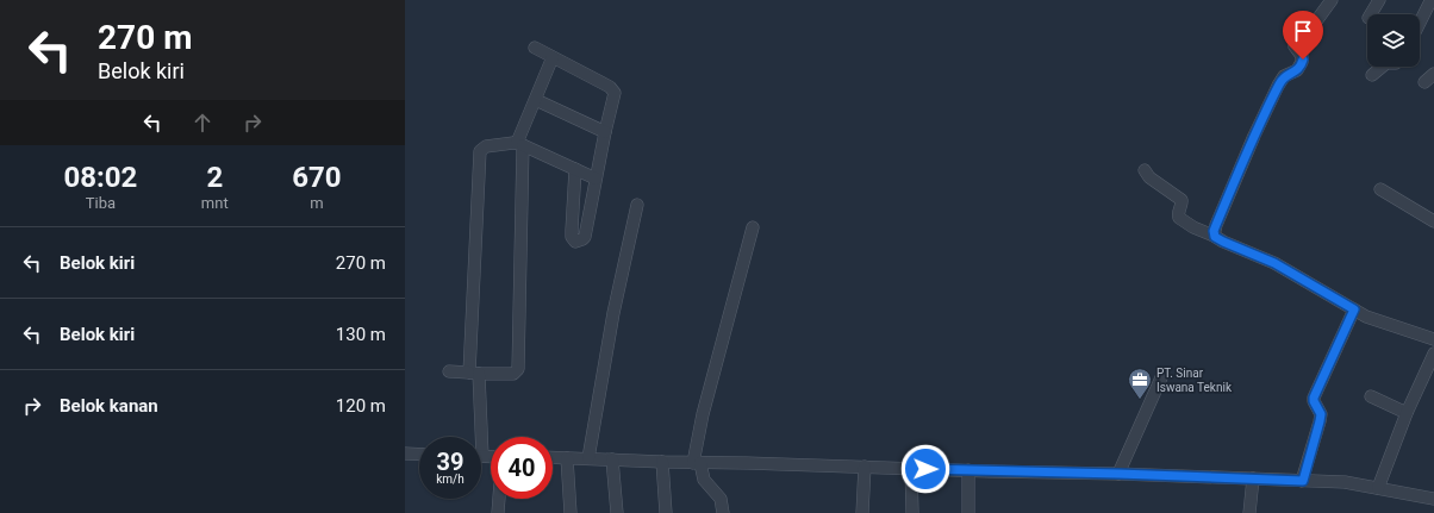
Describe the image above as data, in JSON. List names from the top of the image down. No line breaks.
{"places":{"office":["PT. Sinar Iswana Teknik"]},"page":{"turn":["270 m","Belok kiri"],"eta":["08:02","Tiba","2","mnt","670","m"],"list":[{"name":"Belok kiri","value":"270 m"},{"name":"Belok kiri","value":"130 m"},{"name":"Belok kanan","value":"120 m"}],"speed":"39 km/h","limit":"40"}}
